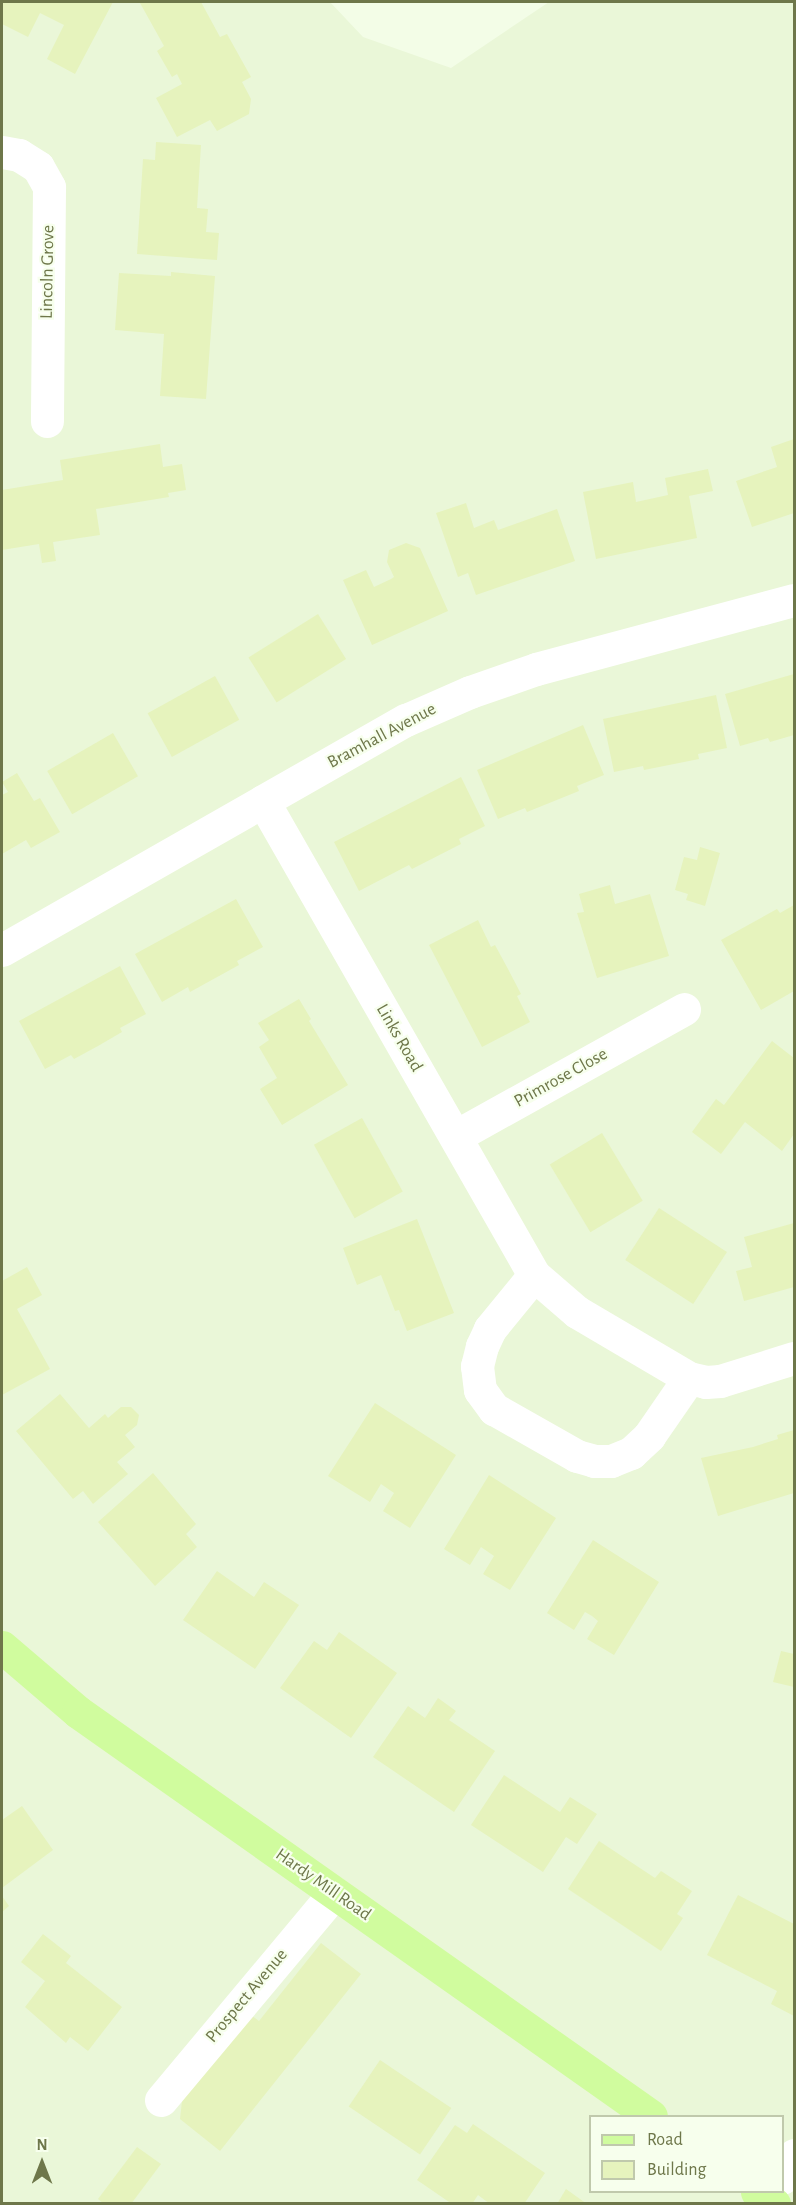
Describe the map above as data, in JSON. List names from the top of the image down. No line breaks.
{"streets":{"main road":["Hardy Mill Road"],"street":["Lincoln Grove","Bramhall Avenue","Links Road","Primrose Close","Prospect Avenue"]},"crossings":[["Bramhall Avenue","Links Road"],["Links Road","Primrose Close"],["Hardy Mill Road","Prospect Avenue"]],"legend":["Road","Building"],"north":"top"}
